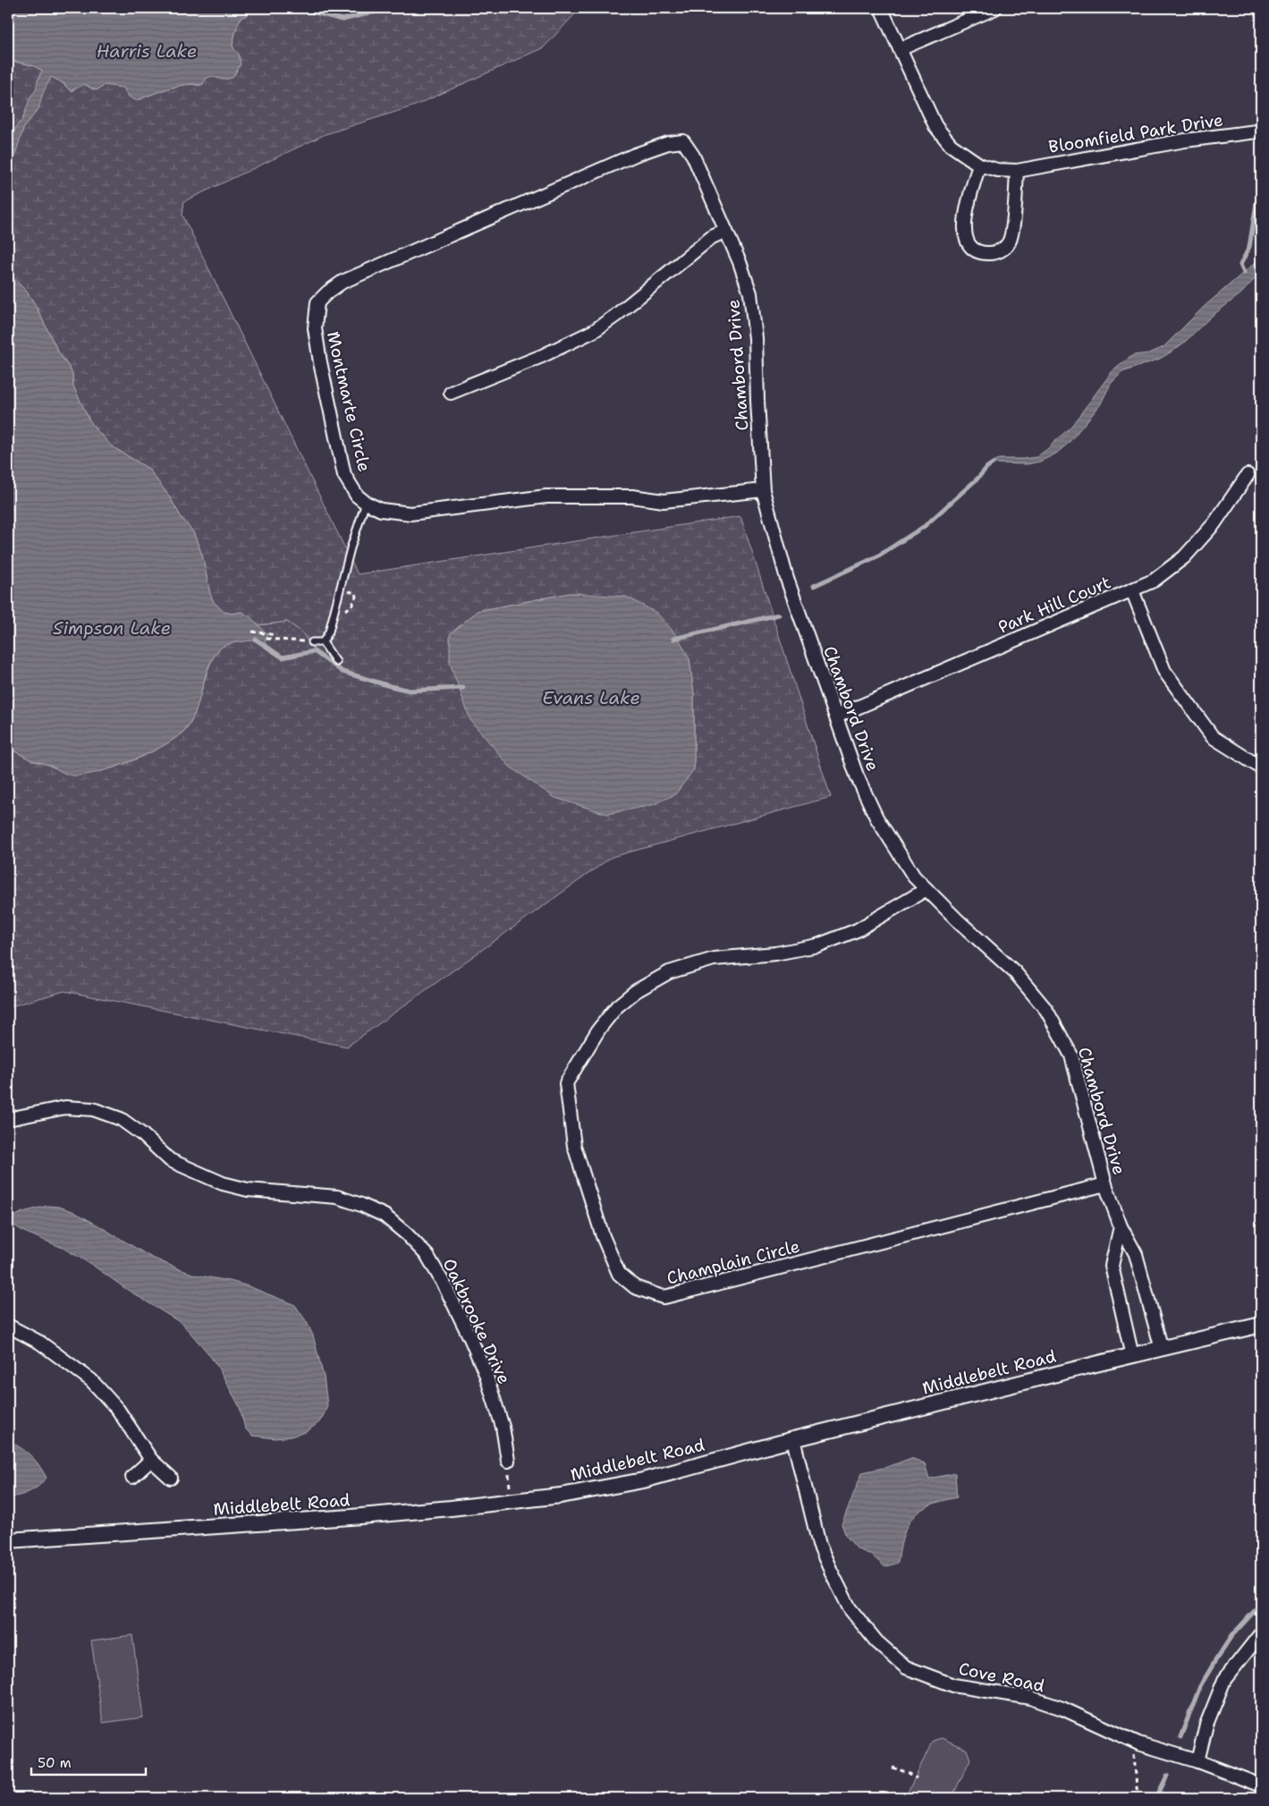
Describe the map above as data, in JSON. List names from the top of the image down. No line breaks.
{"streets":{"street":["Bloomfield Park Drive","Chambord Drive","Montmarte Circle","Park Hill Court","Champlain Circle","Oakbrooke Drive","Middlebelt Road","Cove Road"]},"crossings":[["Chambord Drive","Montmarte Circle"],["Chambord Drive","Park Hill Court"],["Chambord Drive","Champlain Circle"],["Chambord Drive","Middlebelt Road"],["Middlebelt Road","Cove Road"]],"water":["Harris Lake","Simpson Lake","Evans Lake"],"scale_bar":"50 m"}
